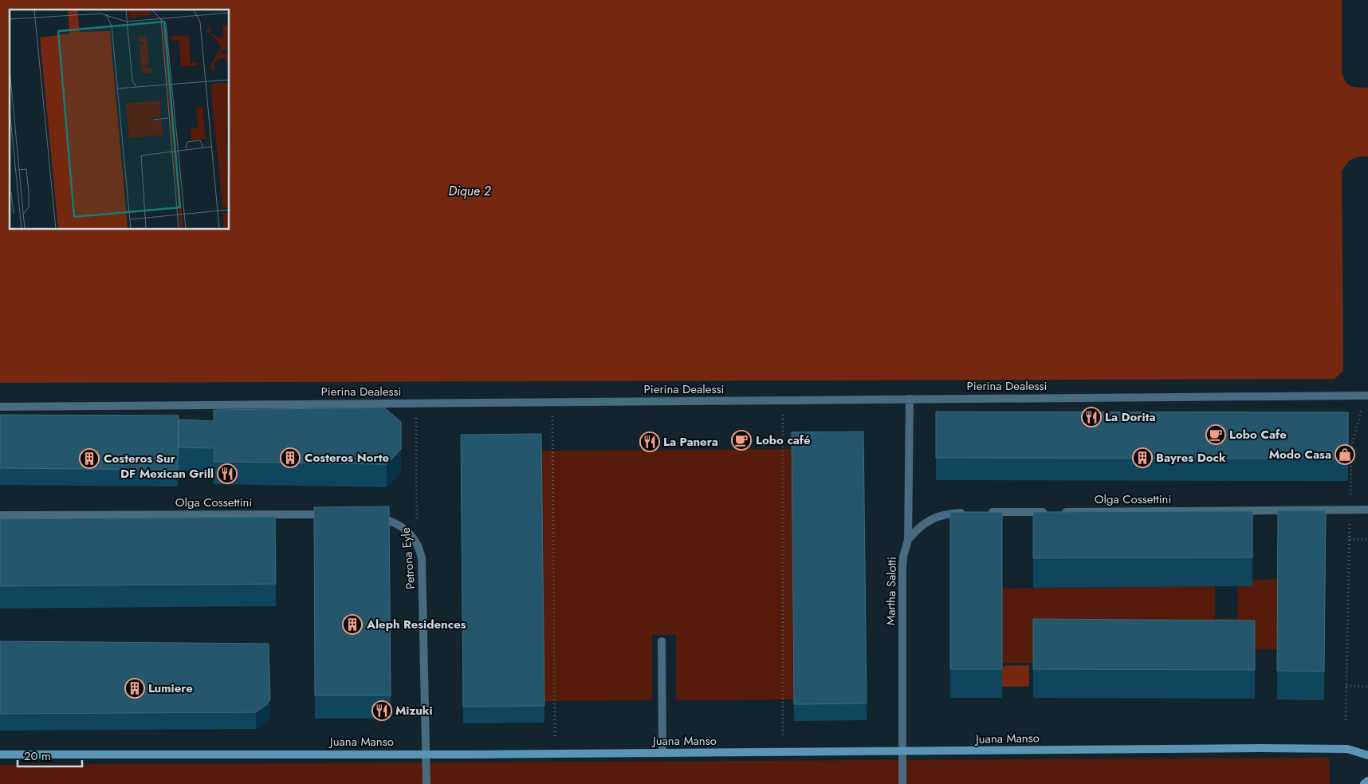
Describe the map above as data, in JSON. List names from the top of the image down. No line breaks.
{"streets":{"street":["Pierina Dealessi","Olga Cossettini","Petrona Eyle","Martha Salotti","Juana Manso"]},"crossings":[["Pierina Dealessi","Petrona Eyle"],["Pierina Dealessi","Martha Salotti"],["Petrona Eyle","Juana Manso"],["Martha Salotti","Juana Manso"]],"water":["Dique 2"],"places":{"restaurant":["La Dorita","La Panera","DF Mexican Grill","Mizuki"],"cafe":["Lobo Cafe","Lobo café"],"shop":["Modo Casa"],"building":["Costeros Norte","Bayres Dock","Costeros Sur","Aleph Residences","Lumiere"]},"scale_bar":"20 m"}
